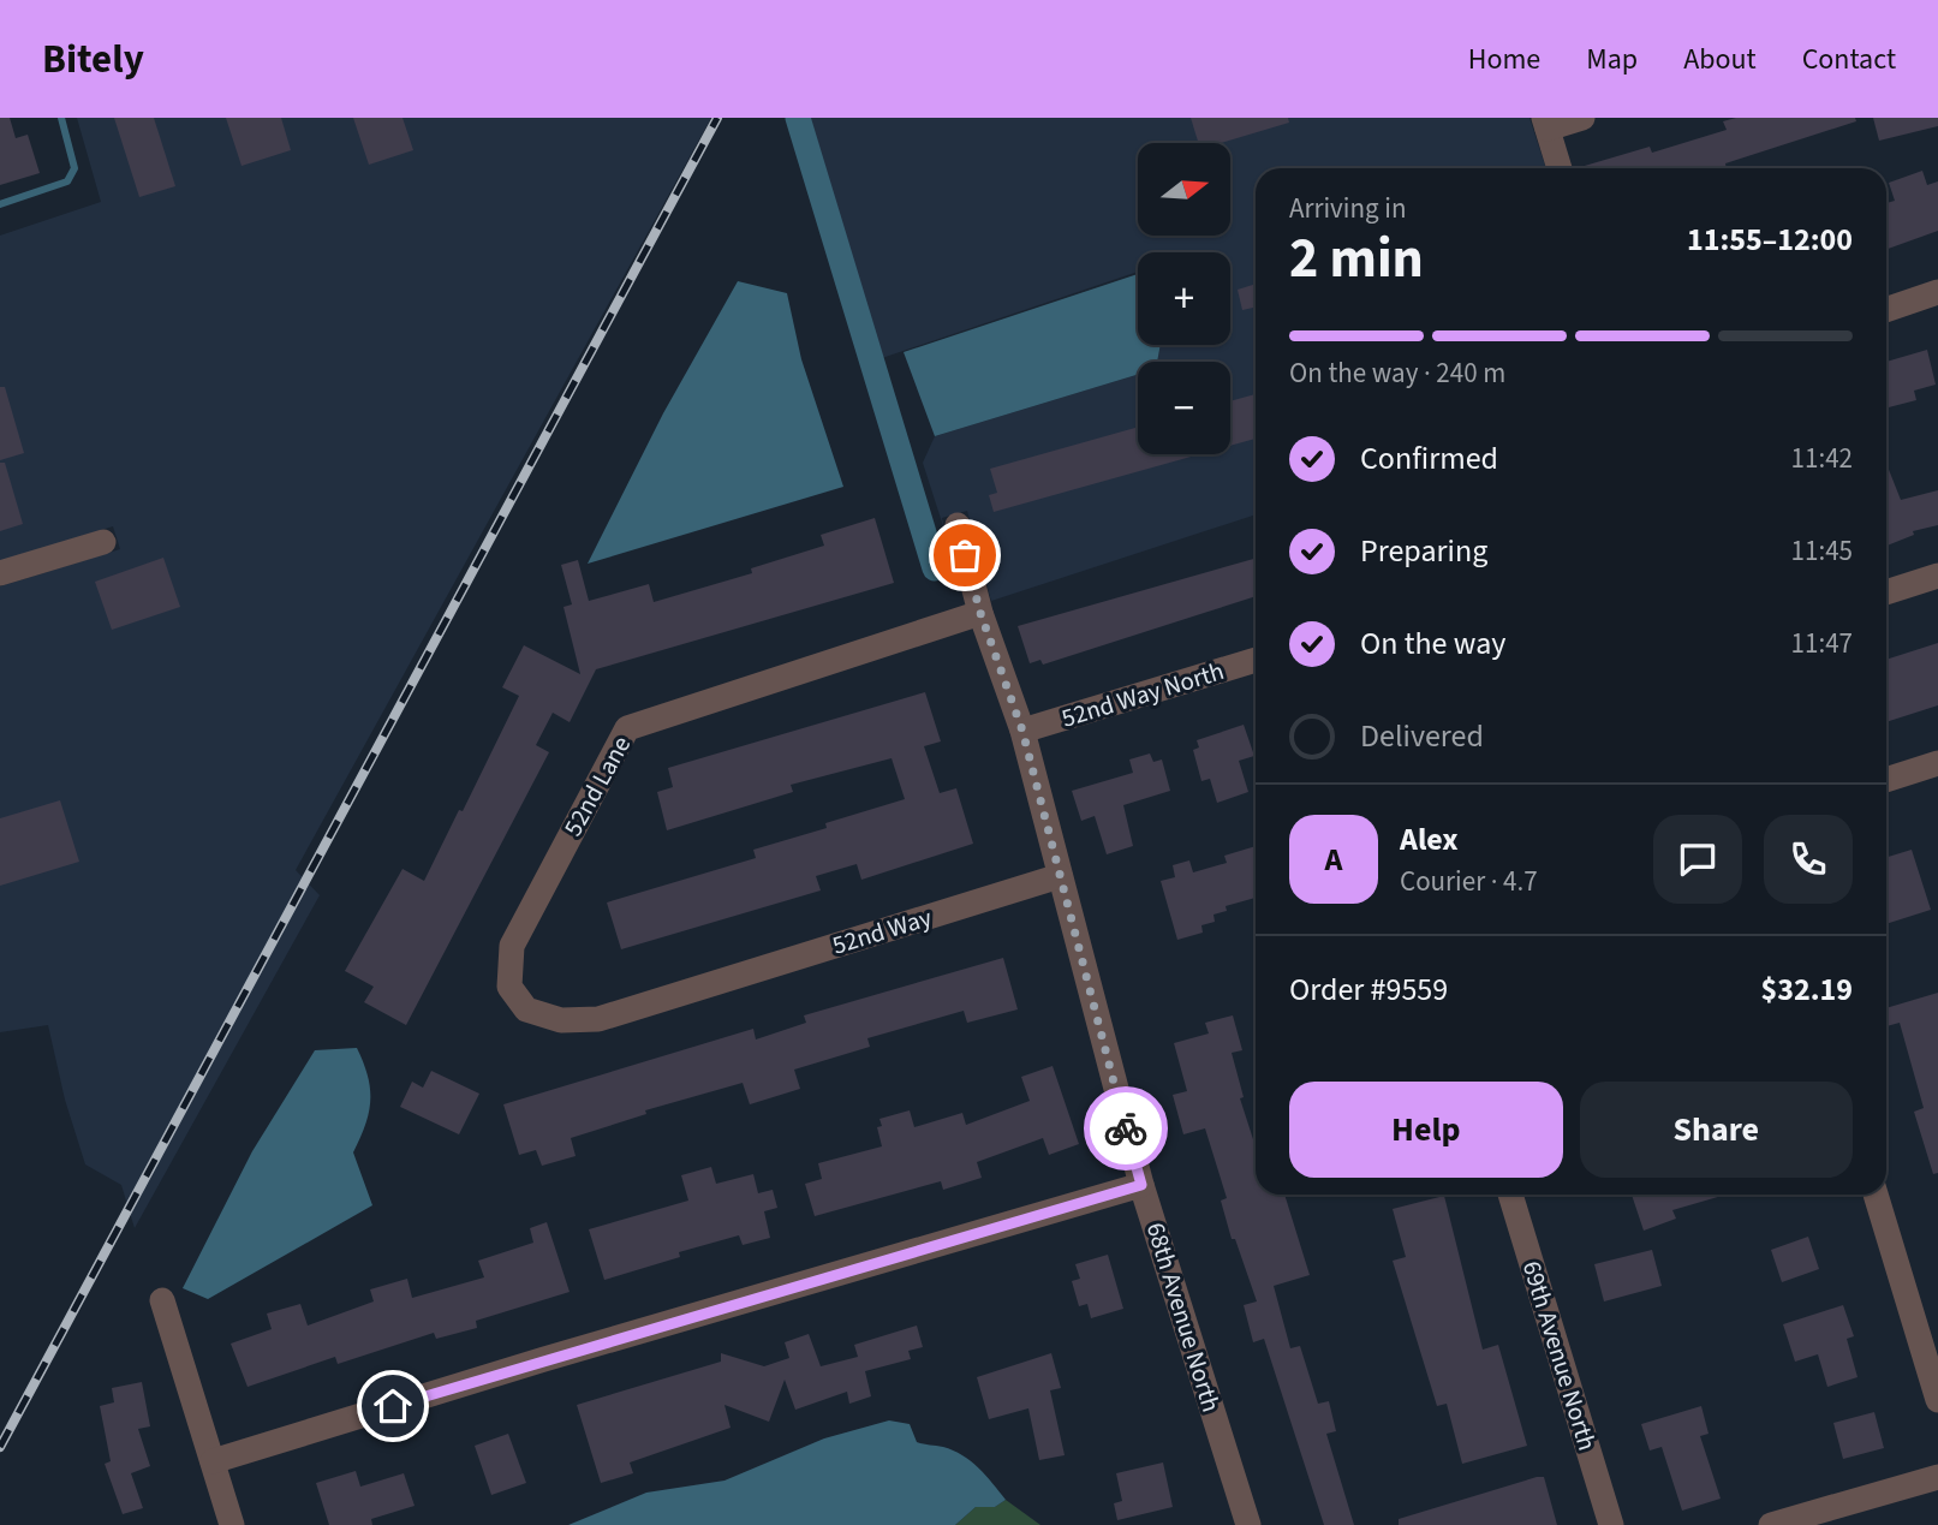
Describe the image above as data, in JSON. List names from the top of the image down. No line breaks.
{"streets":{"street":["52nd Way North","52nd Lane","52nd Way","68th Avenue North","69th Avenue North"]},"crossings":[["52nd Way North","68th Avenue North"],["52nd Lane","52nd Way"],["52nd Lane","68th Avenue North"],["52nd Way","68th Avenue North"]],"north":"right","page":{"header":"Bitely","nav":["Home","Map","About","Contact"],"map_buttons":["+","−"],"heading":["2 min","Arriving in","11:55–12:00"],"panel":["Alex","Courier · 4.7","Order #9559","$32.19"],"bar":"On the way · 240 m","list":[["Confirmed","11:42"],["Preparing","11:45"],["On the way","11:47"],"Delivered"],"round":"A","buttons":["Help","Share"]}}
